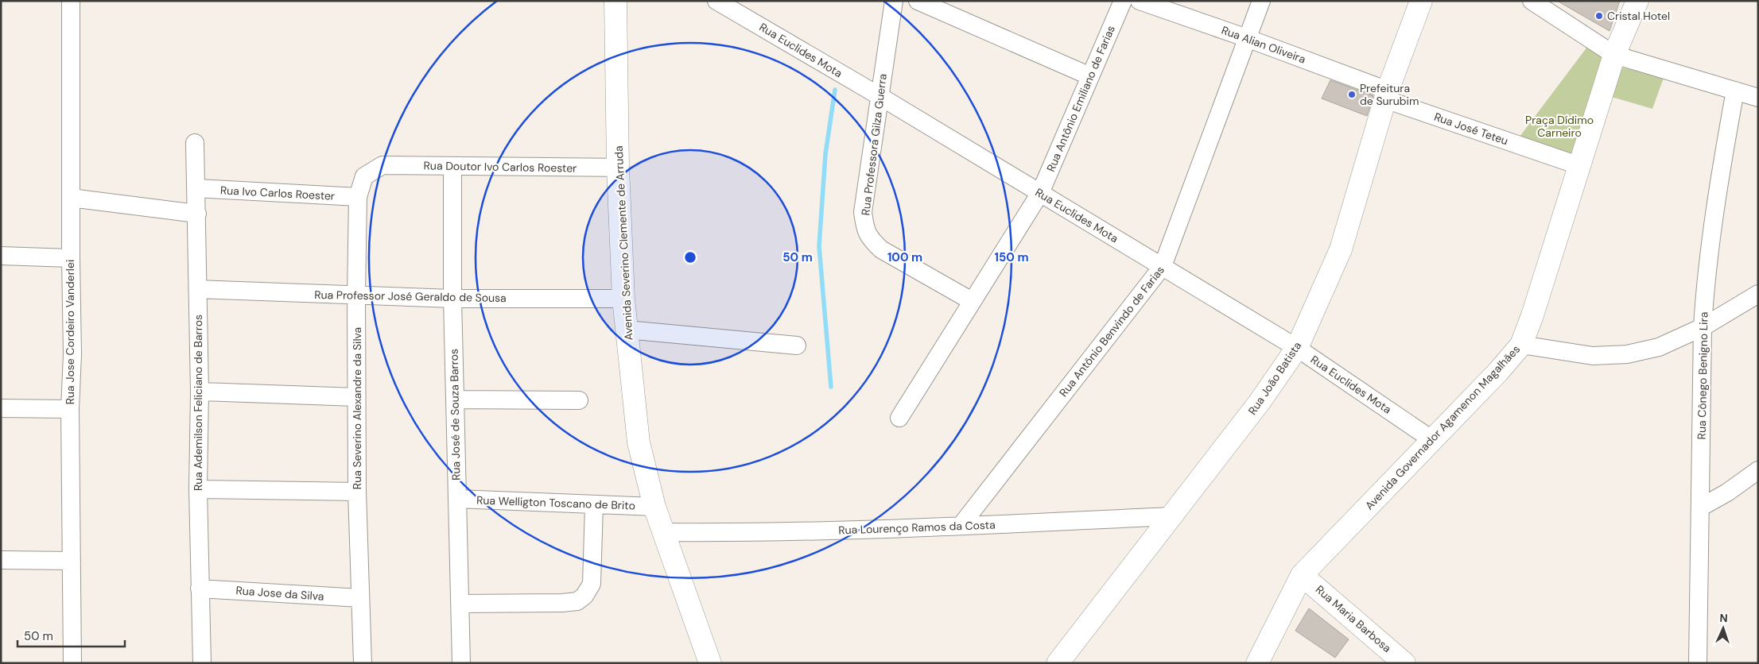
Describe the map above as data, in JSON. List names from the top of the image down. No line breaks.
{"streets":{"main road":["Avenida Severino Clemente de Arruda","Rua João Batista","Avenida Governador Agamenon Magalhães","Rua Maria Barbosa"],"street":["Rua Alian Oliveira","Rua Euclides Mota","Rua Antônio Emiliano de Farias","Rua José Teteu","Rua Professora Gilza Guerra","Rua Doutor Ivo Carlos Roester","Rua Ivo Carlos Roester","Rua Professor José Geraldo de Sousa","Rua Antônio Benvindo de Farias","Rua Jose Cordeiro Vanderlei","Rua Cônego Benigno Lira","Rua Ademilson Feliciano de Barros","Rua Severino Alexandre da Silva","Rua José de Souza Barros","Rua Welligton Toscano de Brito","Rua Lourenço Ramos da Costa","Rua Jose da Silva"]},"crossings":[["Rua Alian Oliveira","Rua José Teteu"],["Rua Alian Oliveira","Rua Antônio Benvindo de Farias"],["Rua Alian Oliveira","Rua João Batista"],["Rua Euclides Mota","Rua Antônio Emiliano de Farias"],["Rua Euclides Mota","Rua Professora Gilza Guerra"],["Rua Euclides Mota","Rua Antônio Benvindo de Farias"],["Rua Euclides Mota","Rua João Batista"],["Rua Euclides Mota","Avenida Governador Agamenon Magalhães"],["Rua Antônio Emiliano de Farias","Rua Professora Gilza Guerra"],["Rua José Teteu","Rua João Batista"],["Rua José Teteu","Avenida Governador Agamenon Magalhães"],["Rua Doutor Ivo Carlos Roester","Avenida Severino Clemente de Arruda"],["Rua Doutor Ivo Carlos Roester","Rua Severino Alexandre da Silva"],["Rua Doutor Ivo Carlos Roester","Rua José de Souza Barros"],["Rua Ivo Carlos Roester","Rua Ademilson Feliciano de Barros"],["Rua Ivo Carlos Roester","Rua Severino Alexandre da Silva"],["Avenida Severino Clemente de Arruda","Rua Professor José Geraldo de Sousa"],["Avenida Severino Clemente de Arruda","Rua Welligton Toscano de Brito"],["Avenida Severino Clemente de Arruda","Rua Lourenço Ramos da Costa"],["Rua Professor José Geraldo de Sousa","Rua Ademilson Feliciano de Barros"],["Rua Professor José Geraldo de Sousa","Rua Severino Alexandre da Silva"],["Rua Professor José Geraldo de Sousa","Rua José de Souza Barros"],["Rua Antônio Benvindo de Farias","Rua Lourenço Ramos da Costa"],["Rua João Batista","Rua Lourenço Ramos da Costa"],["Rua Ademilson Feliciano de Barros","Rua Jose da Silva"],["Rua Severino Alexandre da Silva","Rua Jose da Silva"],["Rua José de Souza Barros","Rua Welligton Toscano de Brito"],["Avenida Governador Agamenon Magalhães","Rua Maria Barbosa"]],"parks":["Praça Dídimo Carneiro"],"places":["Cristal Hotel","Prefeitura de Surubim"],"scale_bar":"50 m","north":"top","rings":["50 m","100 m","150 m"]}
